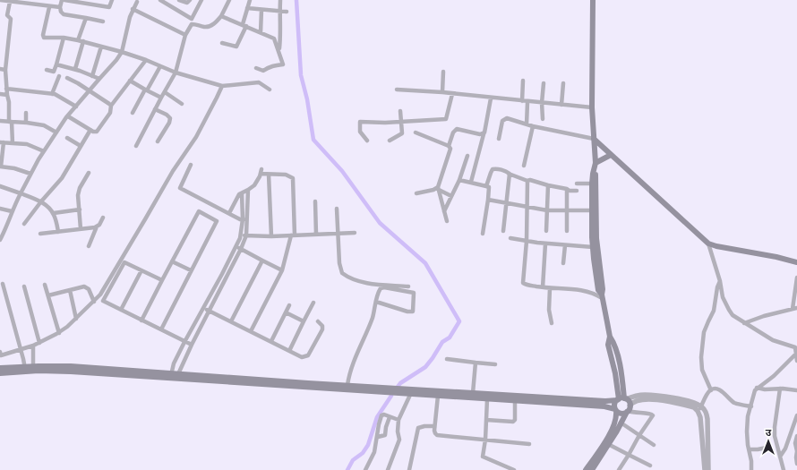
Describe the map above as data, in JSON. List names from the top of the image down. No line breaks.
{"north":"top"}
